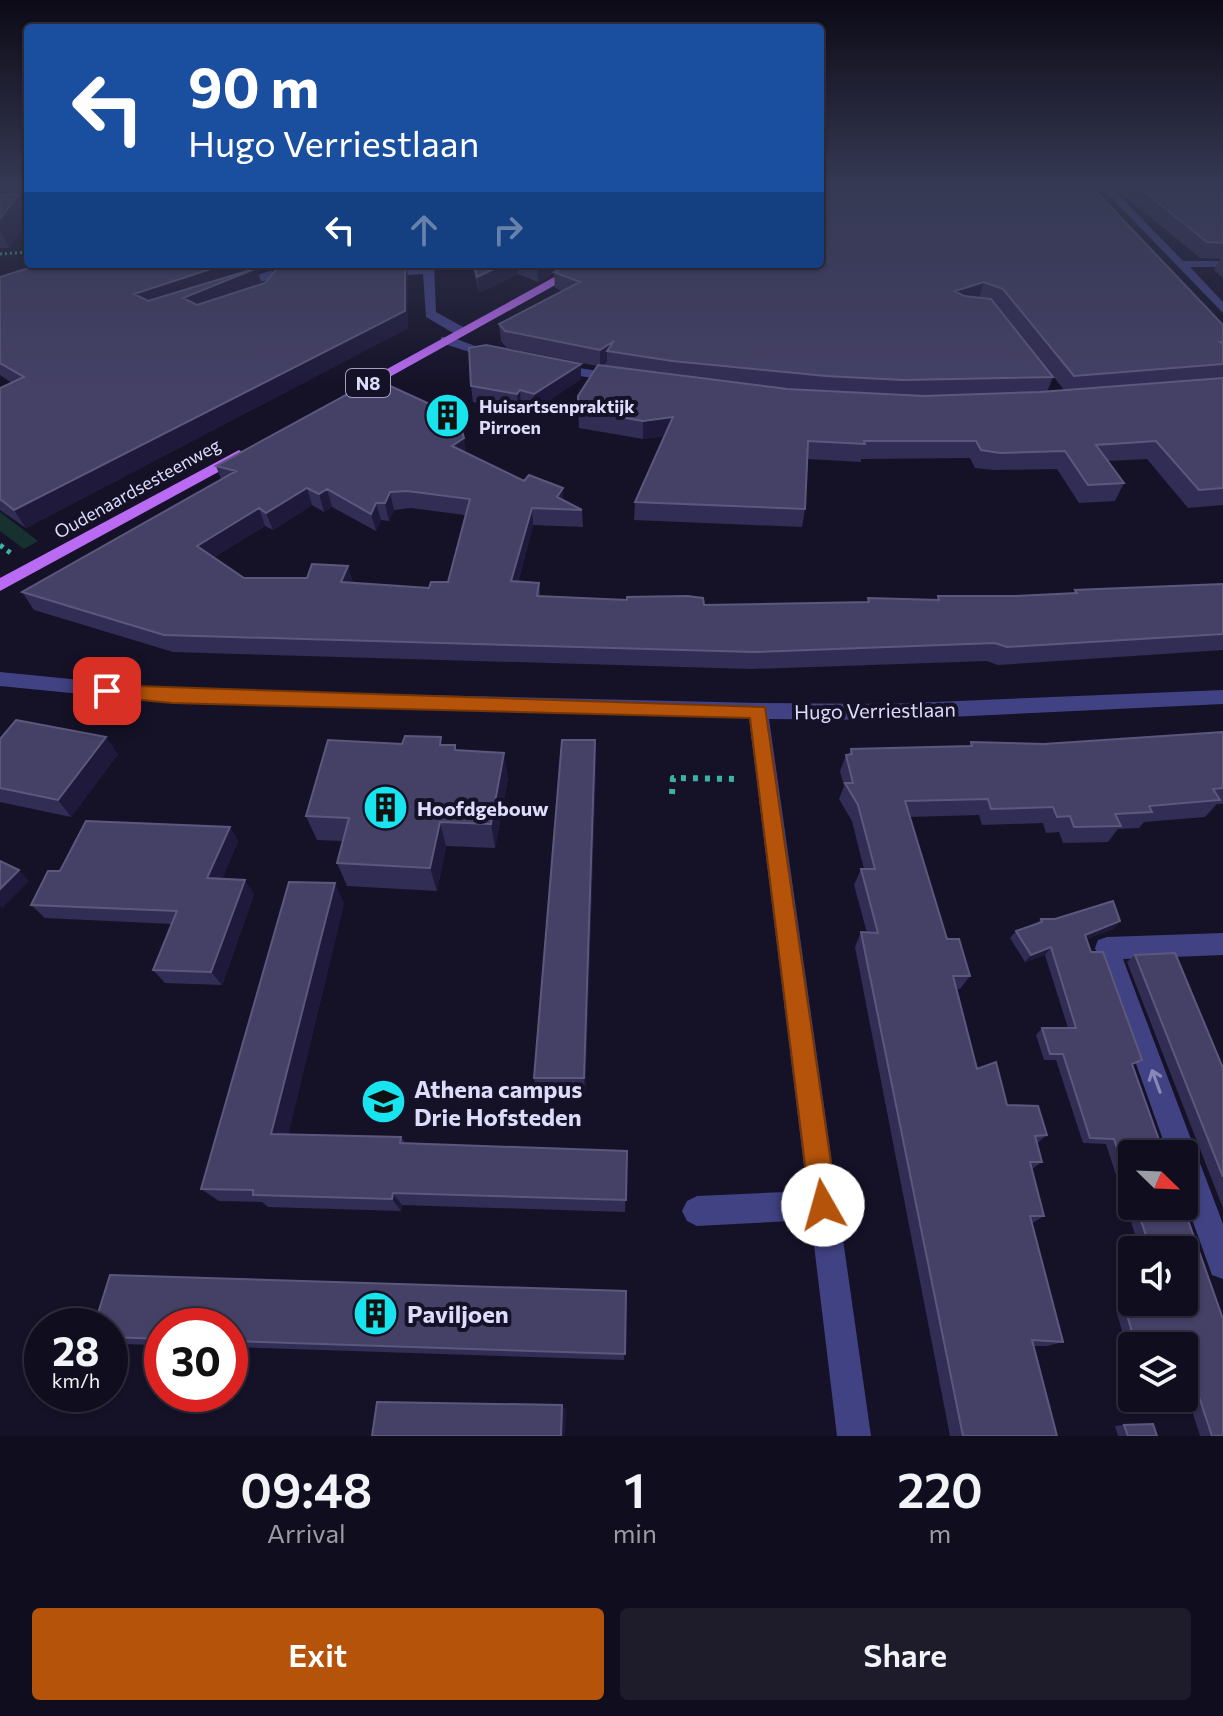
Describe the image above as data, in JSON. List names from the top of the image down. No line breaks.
{"streets":{"main road":["N8","Oudenaardsesteenweg"],"street":["Hugo Verriestlaan"]},"places":{"building":["Huisartsenpraktijk Pirroen","Hoofdgebouw","Paviljoen"],"school or university":["Athena campus Drie Hofsteden"]},"north":"bottom right","page":{"turn":["90 m","Hugo Verriestlaan"],"speed":"28 km/h","limit":"30","eta":["09:48","Arrival","1","min","220","m"],"buttons":["Exit","Share"]}}
